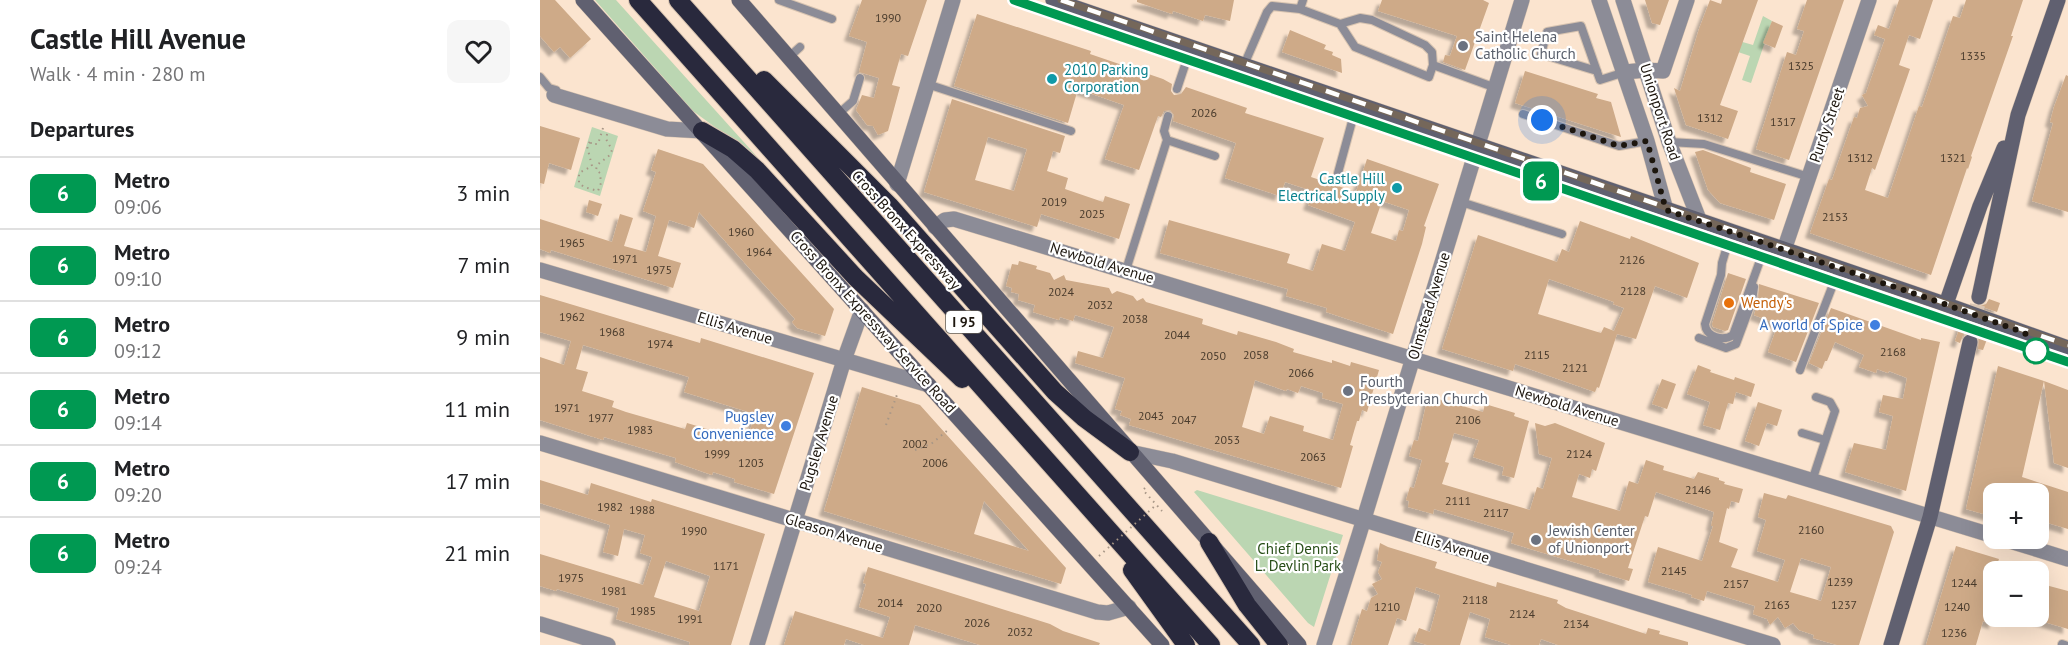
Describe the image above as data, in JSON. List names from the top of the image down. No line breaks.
{"streets":{"highway":["Cross Bronx Expressway","I 95"],"main road":["Cross Bronx Expressway Service Road"],"street":["Unionport Road","Purdy Street","Newbold Avenue","Olmstead Avenue","Ellis Avenue","Pugsley Avenue","Gleason Avenue"]},"crossings":[["Newbold Avenue","Olmstead Avenue"],["Olmstead Avenue","Ellis Avenue"],["Cross Bronx Expressway Service Road","Ellis Avenue"],["Cross Bronx Expressway Service Road","Pugsley Avenue"],["Cross Bronx Expressway Service Road","Gleason Avenue"],["Ellis Avenue","Pugsley Avenue"],["Pugsley Avenue","Gleason Avenue"]],"parks":["Chief Dennis L. Devlin Park"],"places":["Saint Helena Catholic Church","2010 Parking Corporation","Castle Hill Electrical Supply","Wendy's","A world of Spice","Fourth Presbyterian Church","Pugsley Convenience","Jewish Center of Unionport"],"lines":["metro line 6"],"house_numbers":["1990","1335","1325","2026","1312","1317","1312","1321","2019","2025","2153","1960","1965","1964","1971","2126","1975","2128","2024","2032","1962","2038","1968","2044","1974","2168","2058","2115","2050","2121","2066","1971","2043","1977","2047","2106","1983","2053","2002","1999","2124","2063","1203","2006","2146","2111","1982","1988","2117","2160","1990","1171","2145","1975","1239","1244","2157","1981","2118","2014","2163","1237","1210","1240","2020","1985","2124","1991","2026","2134","2032","1236"],"page":{"heading":[["Castle Hill Avenue","Walk · 4 min · 280 m"],"Departures"],"on_map":"6","list":[{"mark":"6","name":"Metro","note":"09:06","value":"3 min"},{"mark":"6","name":"Metro","note":"09:10","value":"7 min"},{"mark":"6","name":"Metro","note":"09:12","value":"9 min"},{"mark":"6","name":"Metro","note":"09:14","value":"11 min"},{"mark":"6","name":"Metro","note":"09:20","value":"17 min"},{"mark":"6","name":"Metro","note":"09:24","value":"21 min"}],"map_buttons":["+","−"]}}
